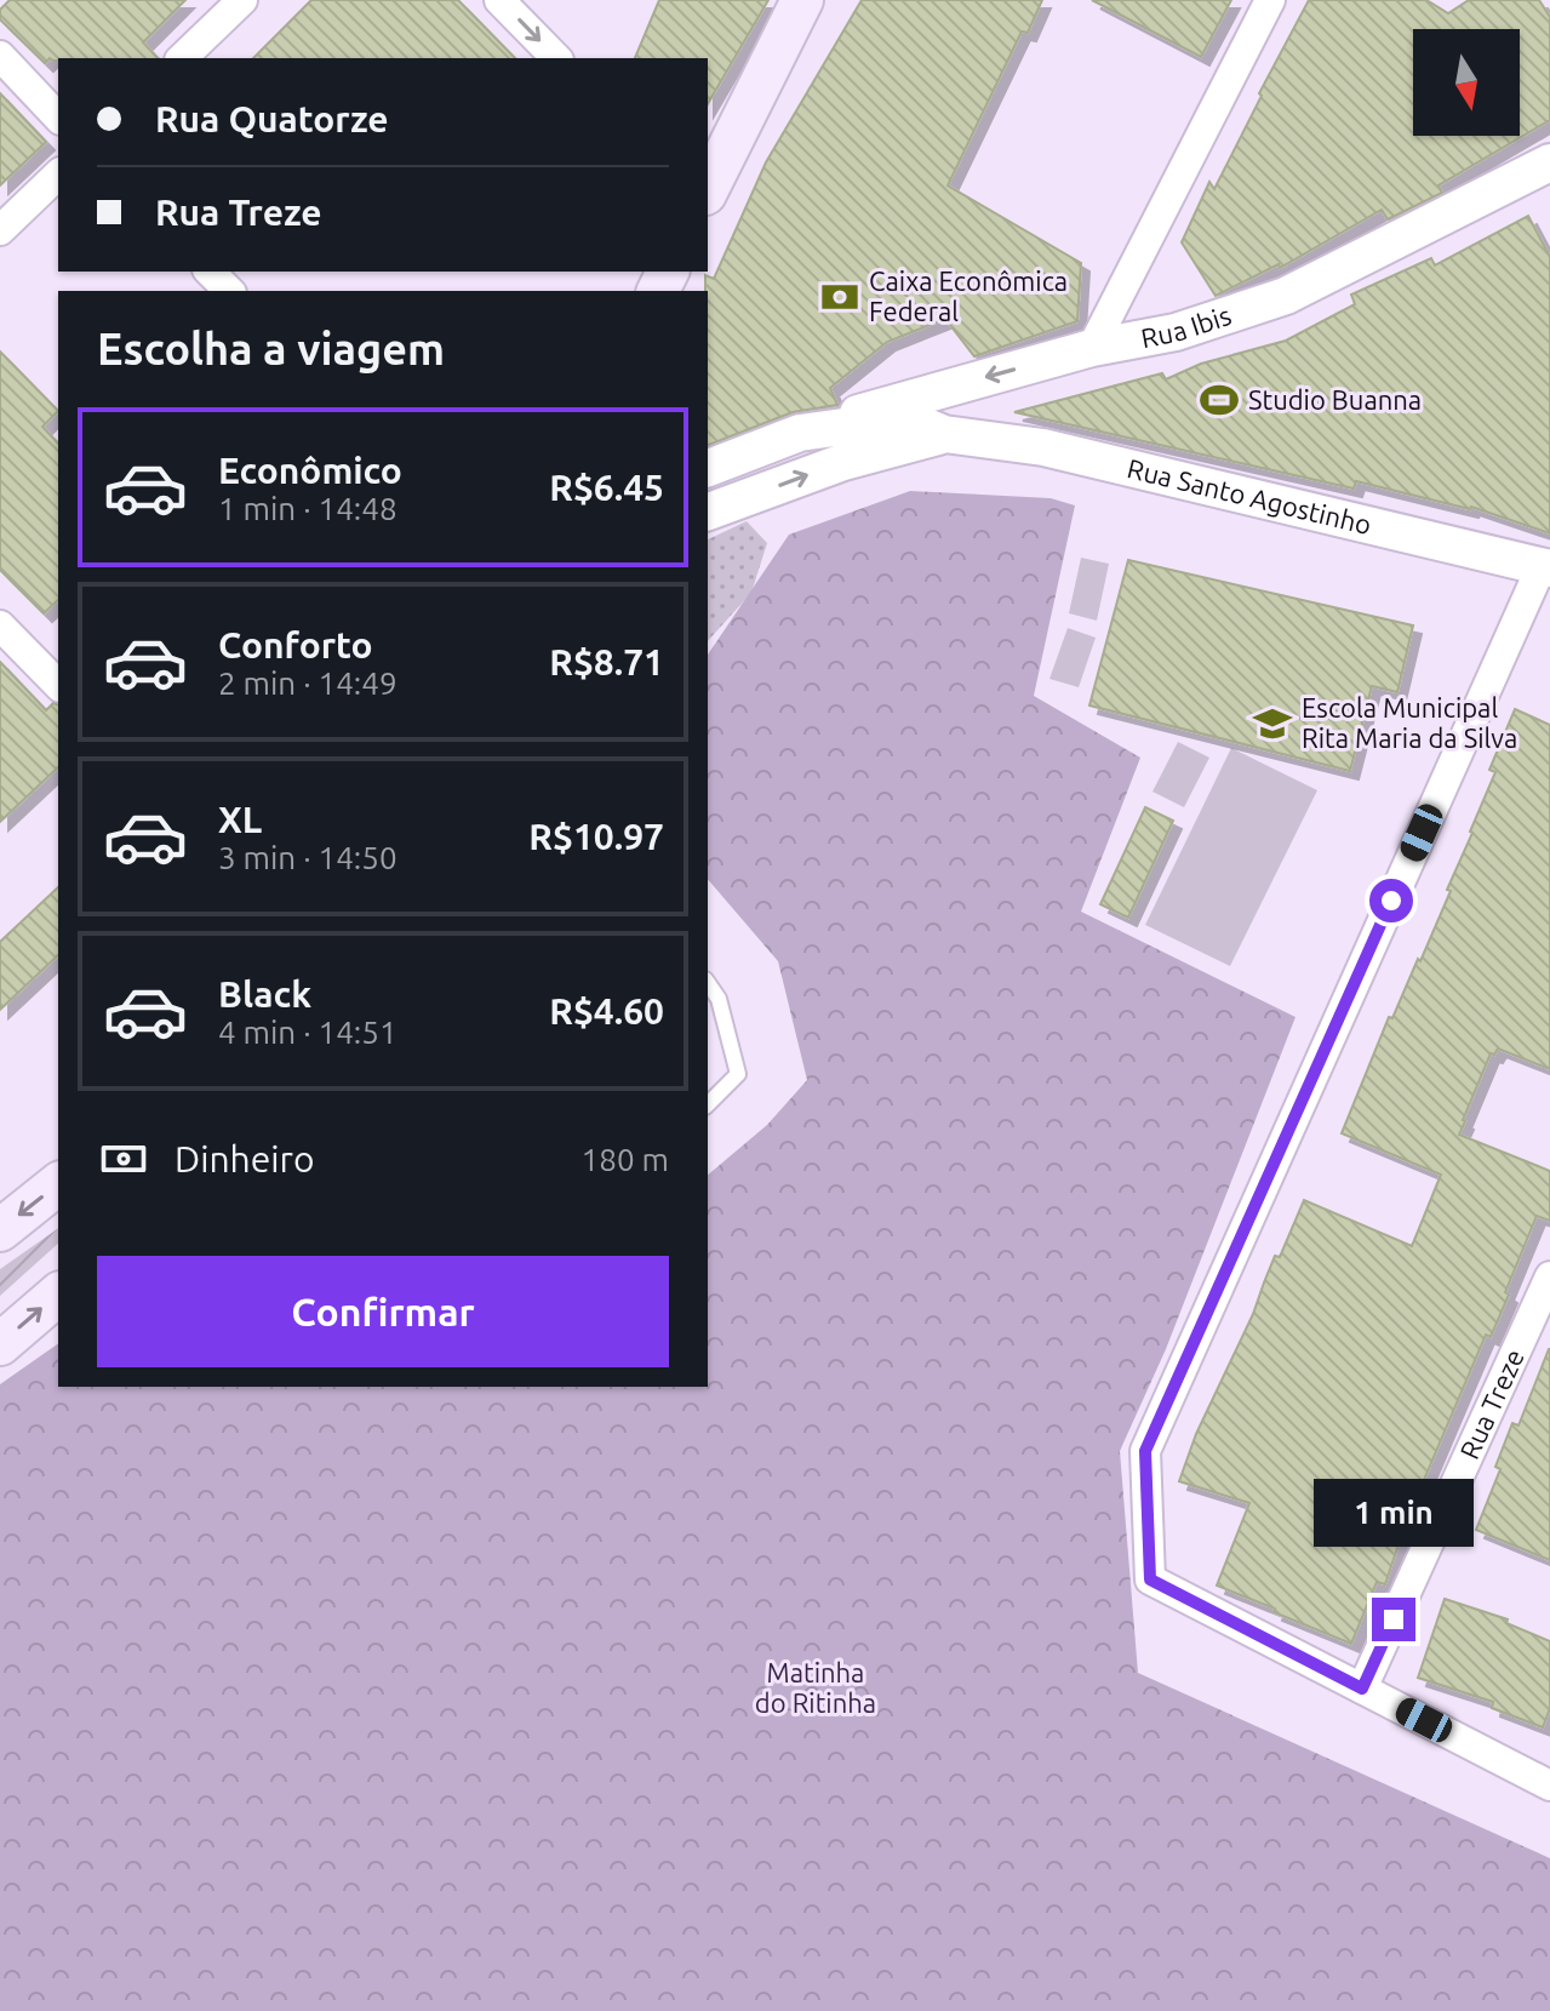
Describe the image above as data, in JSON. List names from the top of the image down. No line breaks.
{"streets":{"street":["Rua Ibis","Rua Santo Agostinho","Rua Treze"]},"crossings":[["Rua Ibis","Rua Santo Agostinho"]],"one_way":["Rua Ibis"],"parks":["Matinha do Ritinha"],"places":{"bank":["Caixa Econômica Federal"],"sports":["Studio Buanna"],"school or university":["Escola Municipal Rita Maria da Silva"]},"north":"bottom","page":{"banner":["Rua Quatorze","Rua Treze"],"heading":"Escolha a viagem","list":[{"name":"Econômico","note":"1 min · 14:48","value":"R$6.45"},{"name":"Conforto","note":"2 min · 14:49","value":"R$8.71"},{"name":"XL","note":"3 min · 14:50","value":"R$10.97"},{"name":"Black","note":"4 min · 14:51","value":"R$4.60"}],"pay":["Dinheiro","180 m"],"buttons":"Confirmar","bubble":"1 min"}}
